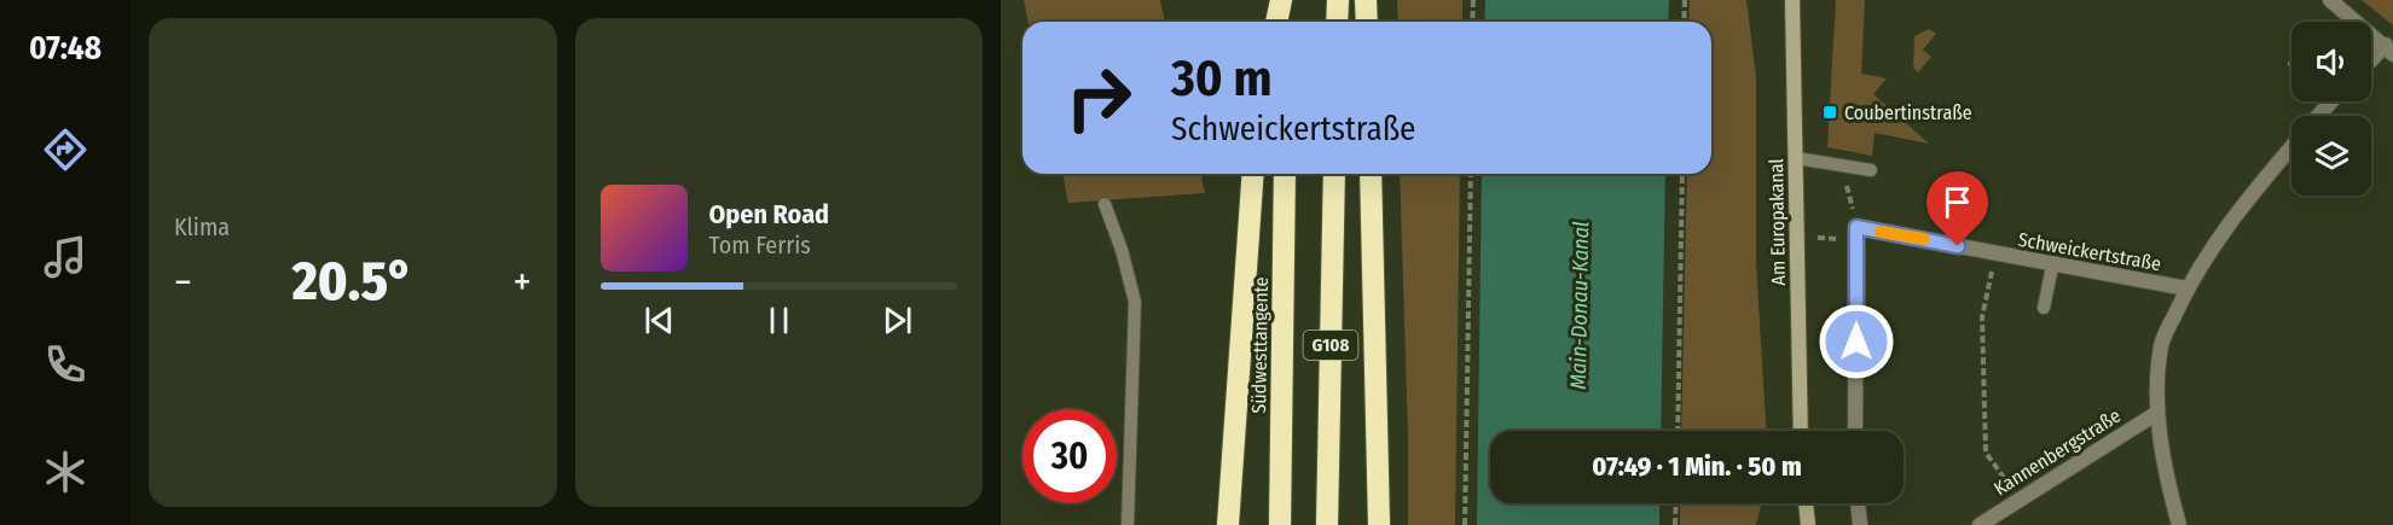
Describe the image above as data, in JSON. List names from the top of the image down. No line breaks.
{"streets":{"highway":["Südwesttangente","G108"],"main road":["Am Europakanal"],"street":["Schweickertstraße","Kannenbergstraße"]},"water":["Main-Donau-Kanal"],"places":{"transit":["Coubertinstraße"]},"page":{"tabs":"07:48","tile":"Klima","turn":["30 m","Schweickertstraße"],"song":["Open Road","Tom Ferris"],"heat":["−","20.5°","+"],"limit":"30","trip":"07:49 · 1 Min. · 50 m"}}
